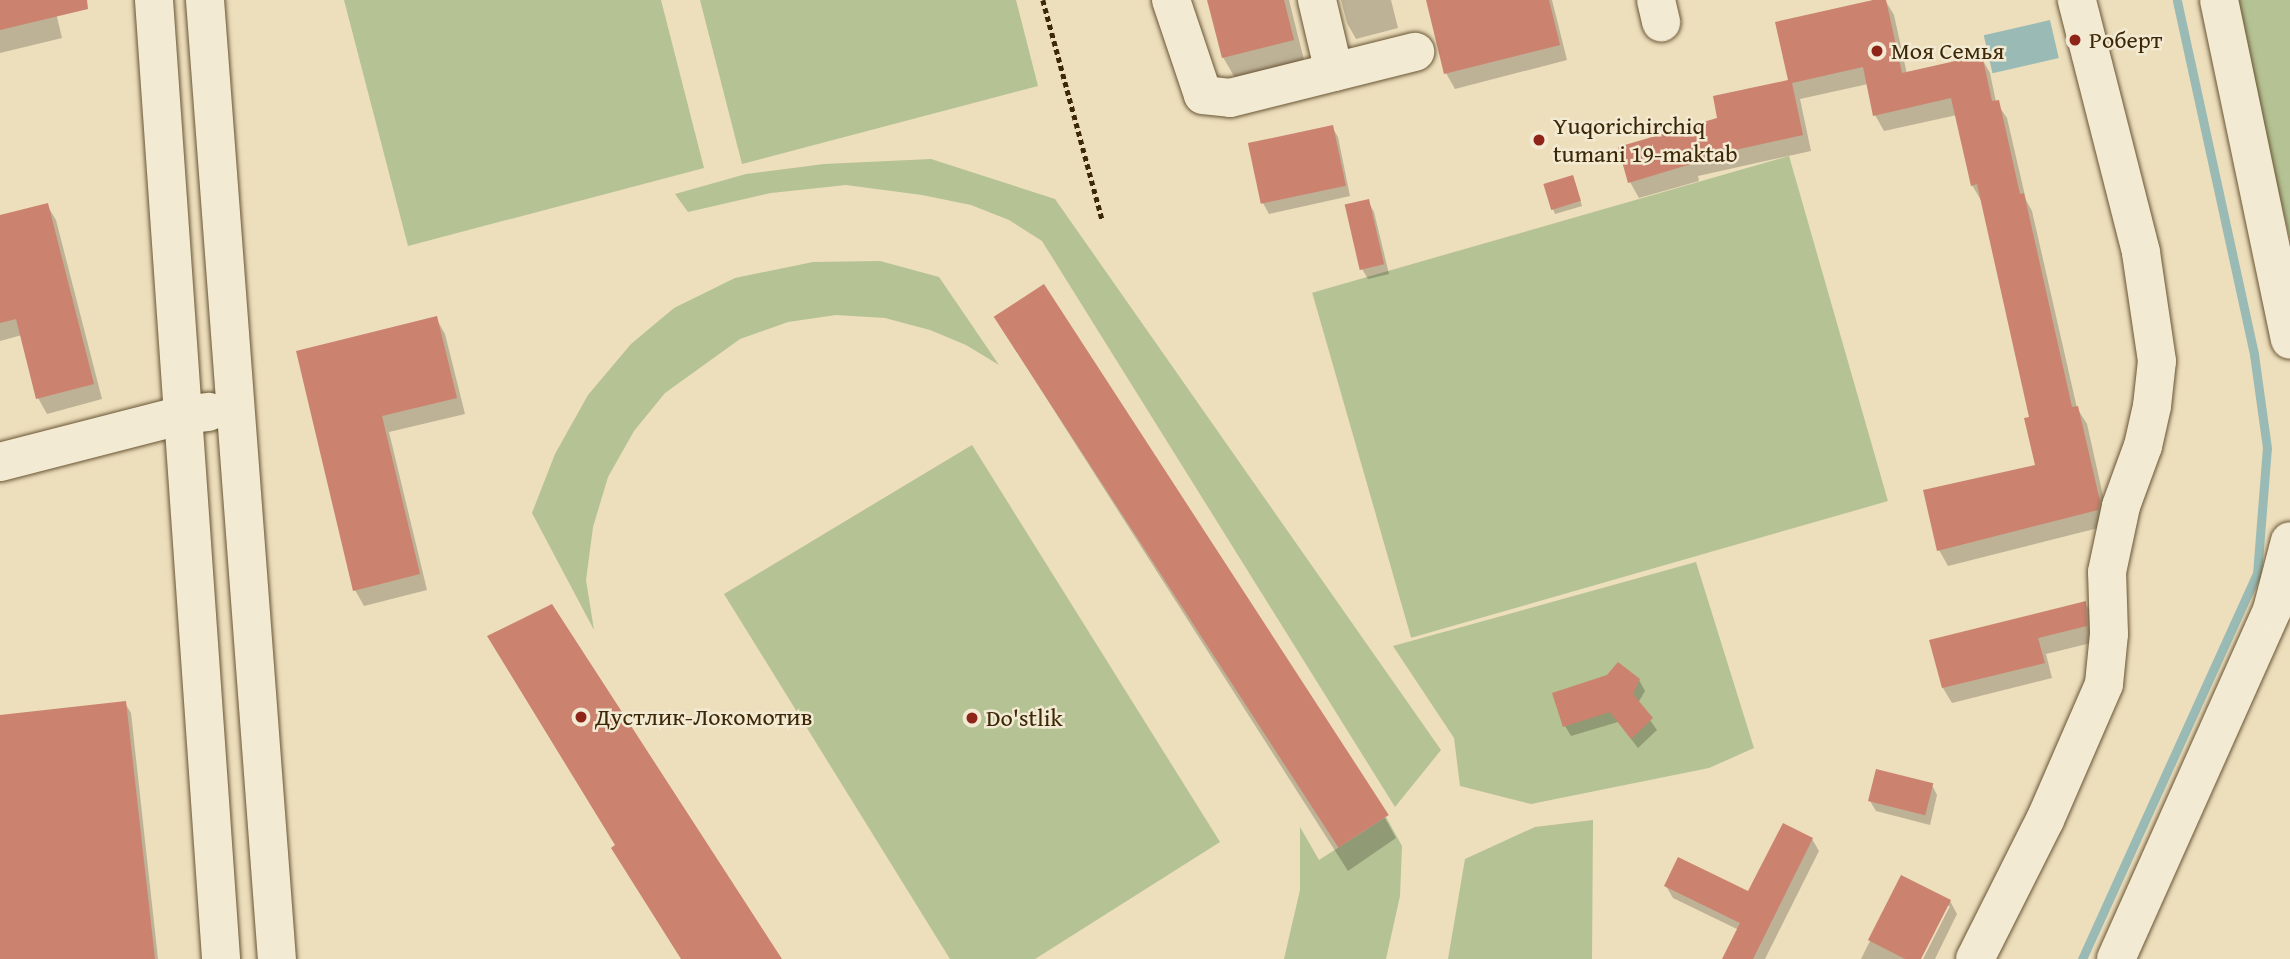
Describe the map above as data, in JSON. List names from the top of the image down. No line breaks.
{"places":["Роберт","Моя Семья","Yuqorichirchiq tumani 19-maktab","Дустлик-Локомотив","Do'stlik"]}
